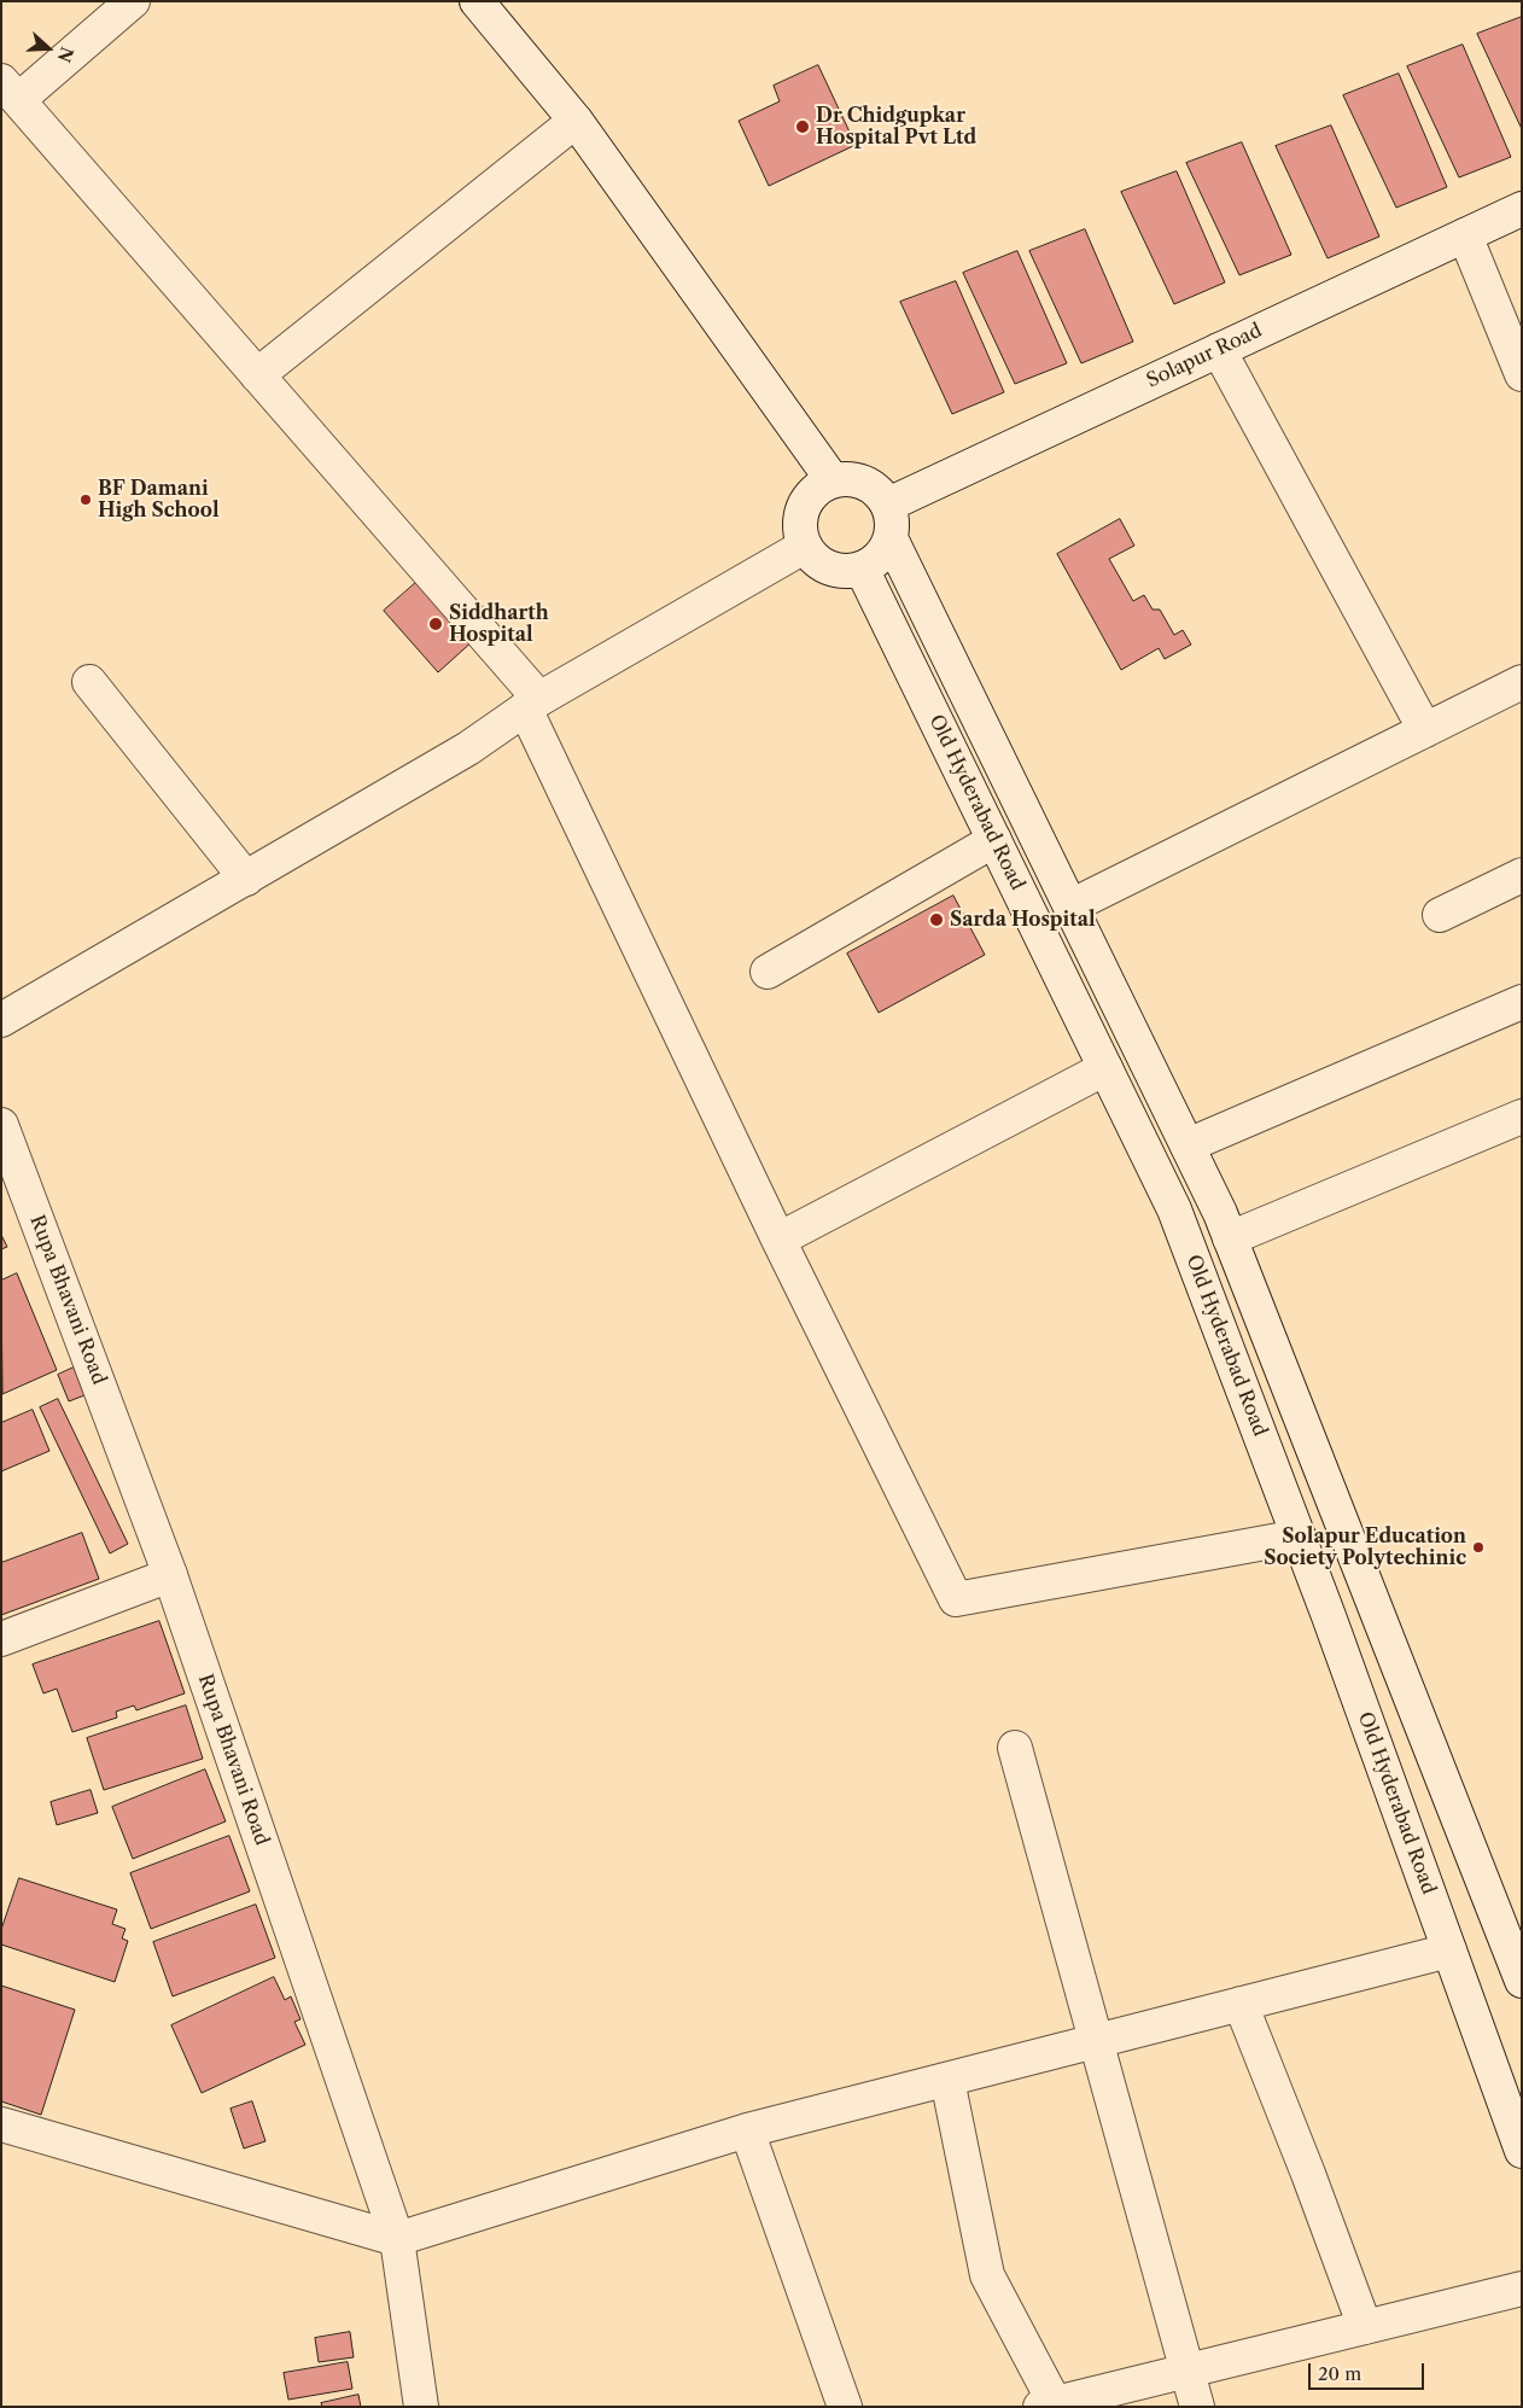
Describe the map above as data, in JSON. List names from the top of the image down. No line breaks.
{"streets":{"street":["Solapur Road","Old Hyderabad Road","Rupa Bhavani Road"]},"crossings":[["Solapur Road","Old Hyderabad Road"]],"places":["Dr Chidgupkar Hospital Pvt Ltd","BF Damani High School","Siddharth Hospital","Sarda Hospital","Solapur Education Society Polytechinic"],"scale_bar":"20 m","north":"right"}
